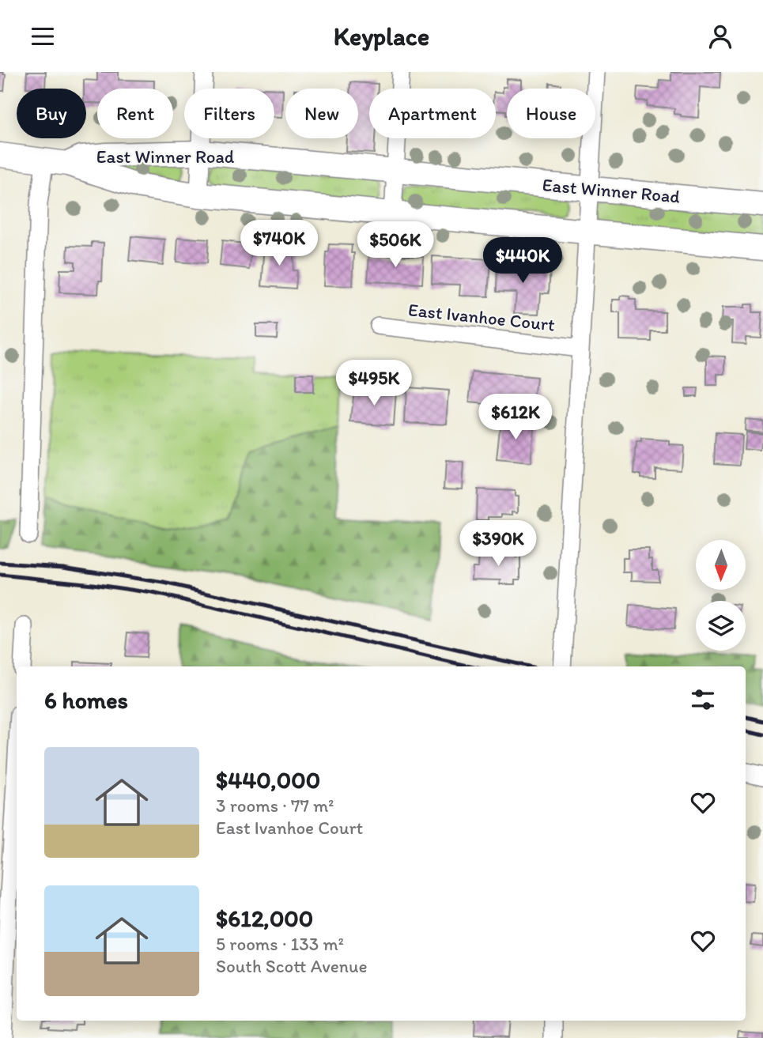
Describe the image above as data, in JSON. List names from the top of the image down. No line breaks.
{"streets":{"street":["East Winner Road","East Ivanhoe Court"]},"north":"bottom","page":{"header":"Keyplace","chip":["Buy","Rent","Filters","New","Apartment","House"],"price":["$740K","$506K","$440K","$495K","$612K","$390K"],"heading":"6 homes","list":[{"name":"$440,000","note":"3 rooms · 77 m² · East Ivanhoe Court"},{"name":"$612,000","note":"5 rooms · 133 m² · South Scott Avenue"}]}}
